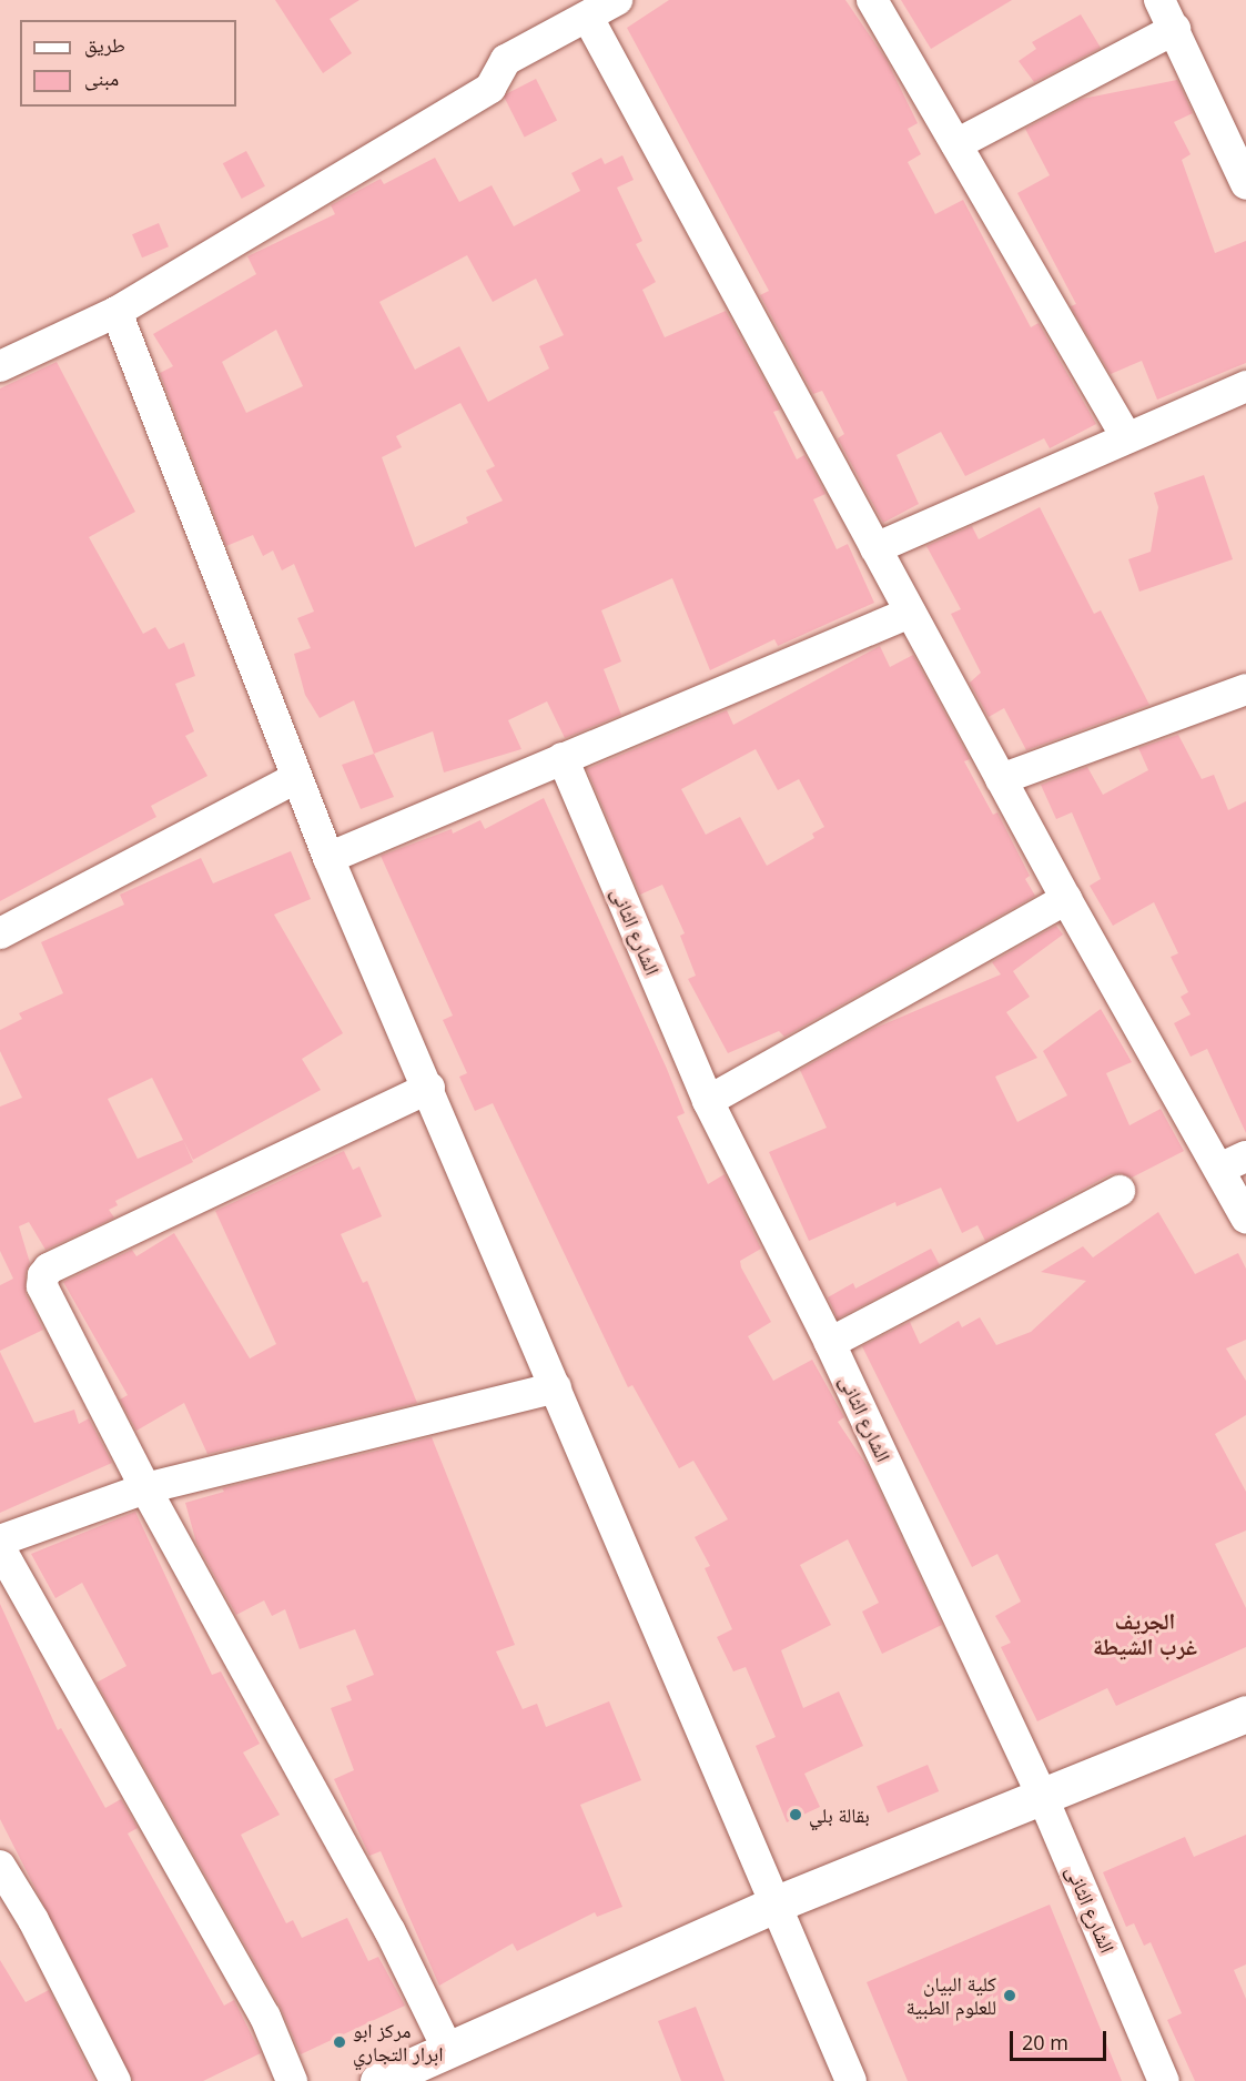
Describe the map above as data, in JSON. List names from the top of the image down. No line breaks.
{"streets":{"street":["الشارع الثانى"]},"districts":["الجريف غرب الشيطة"],"places":["بقالة بلي","كلية البيان للعلوم الطبية","مركز ابو ابرار التجاري"],"legend":["طريق","مبنى"],"scale_bar":"20 m"}
